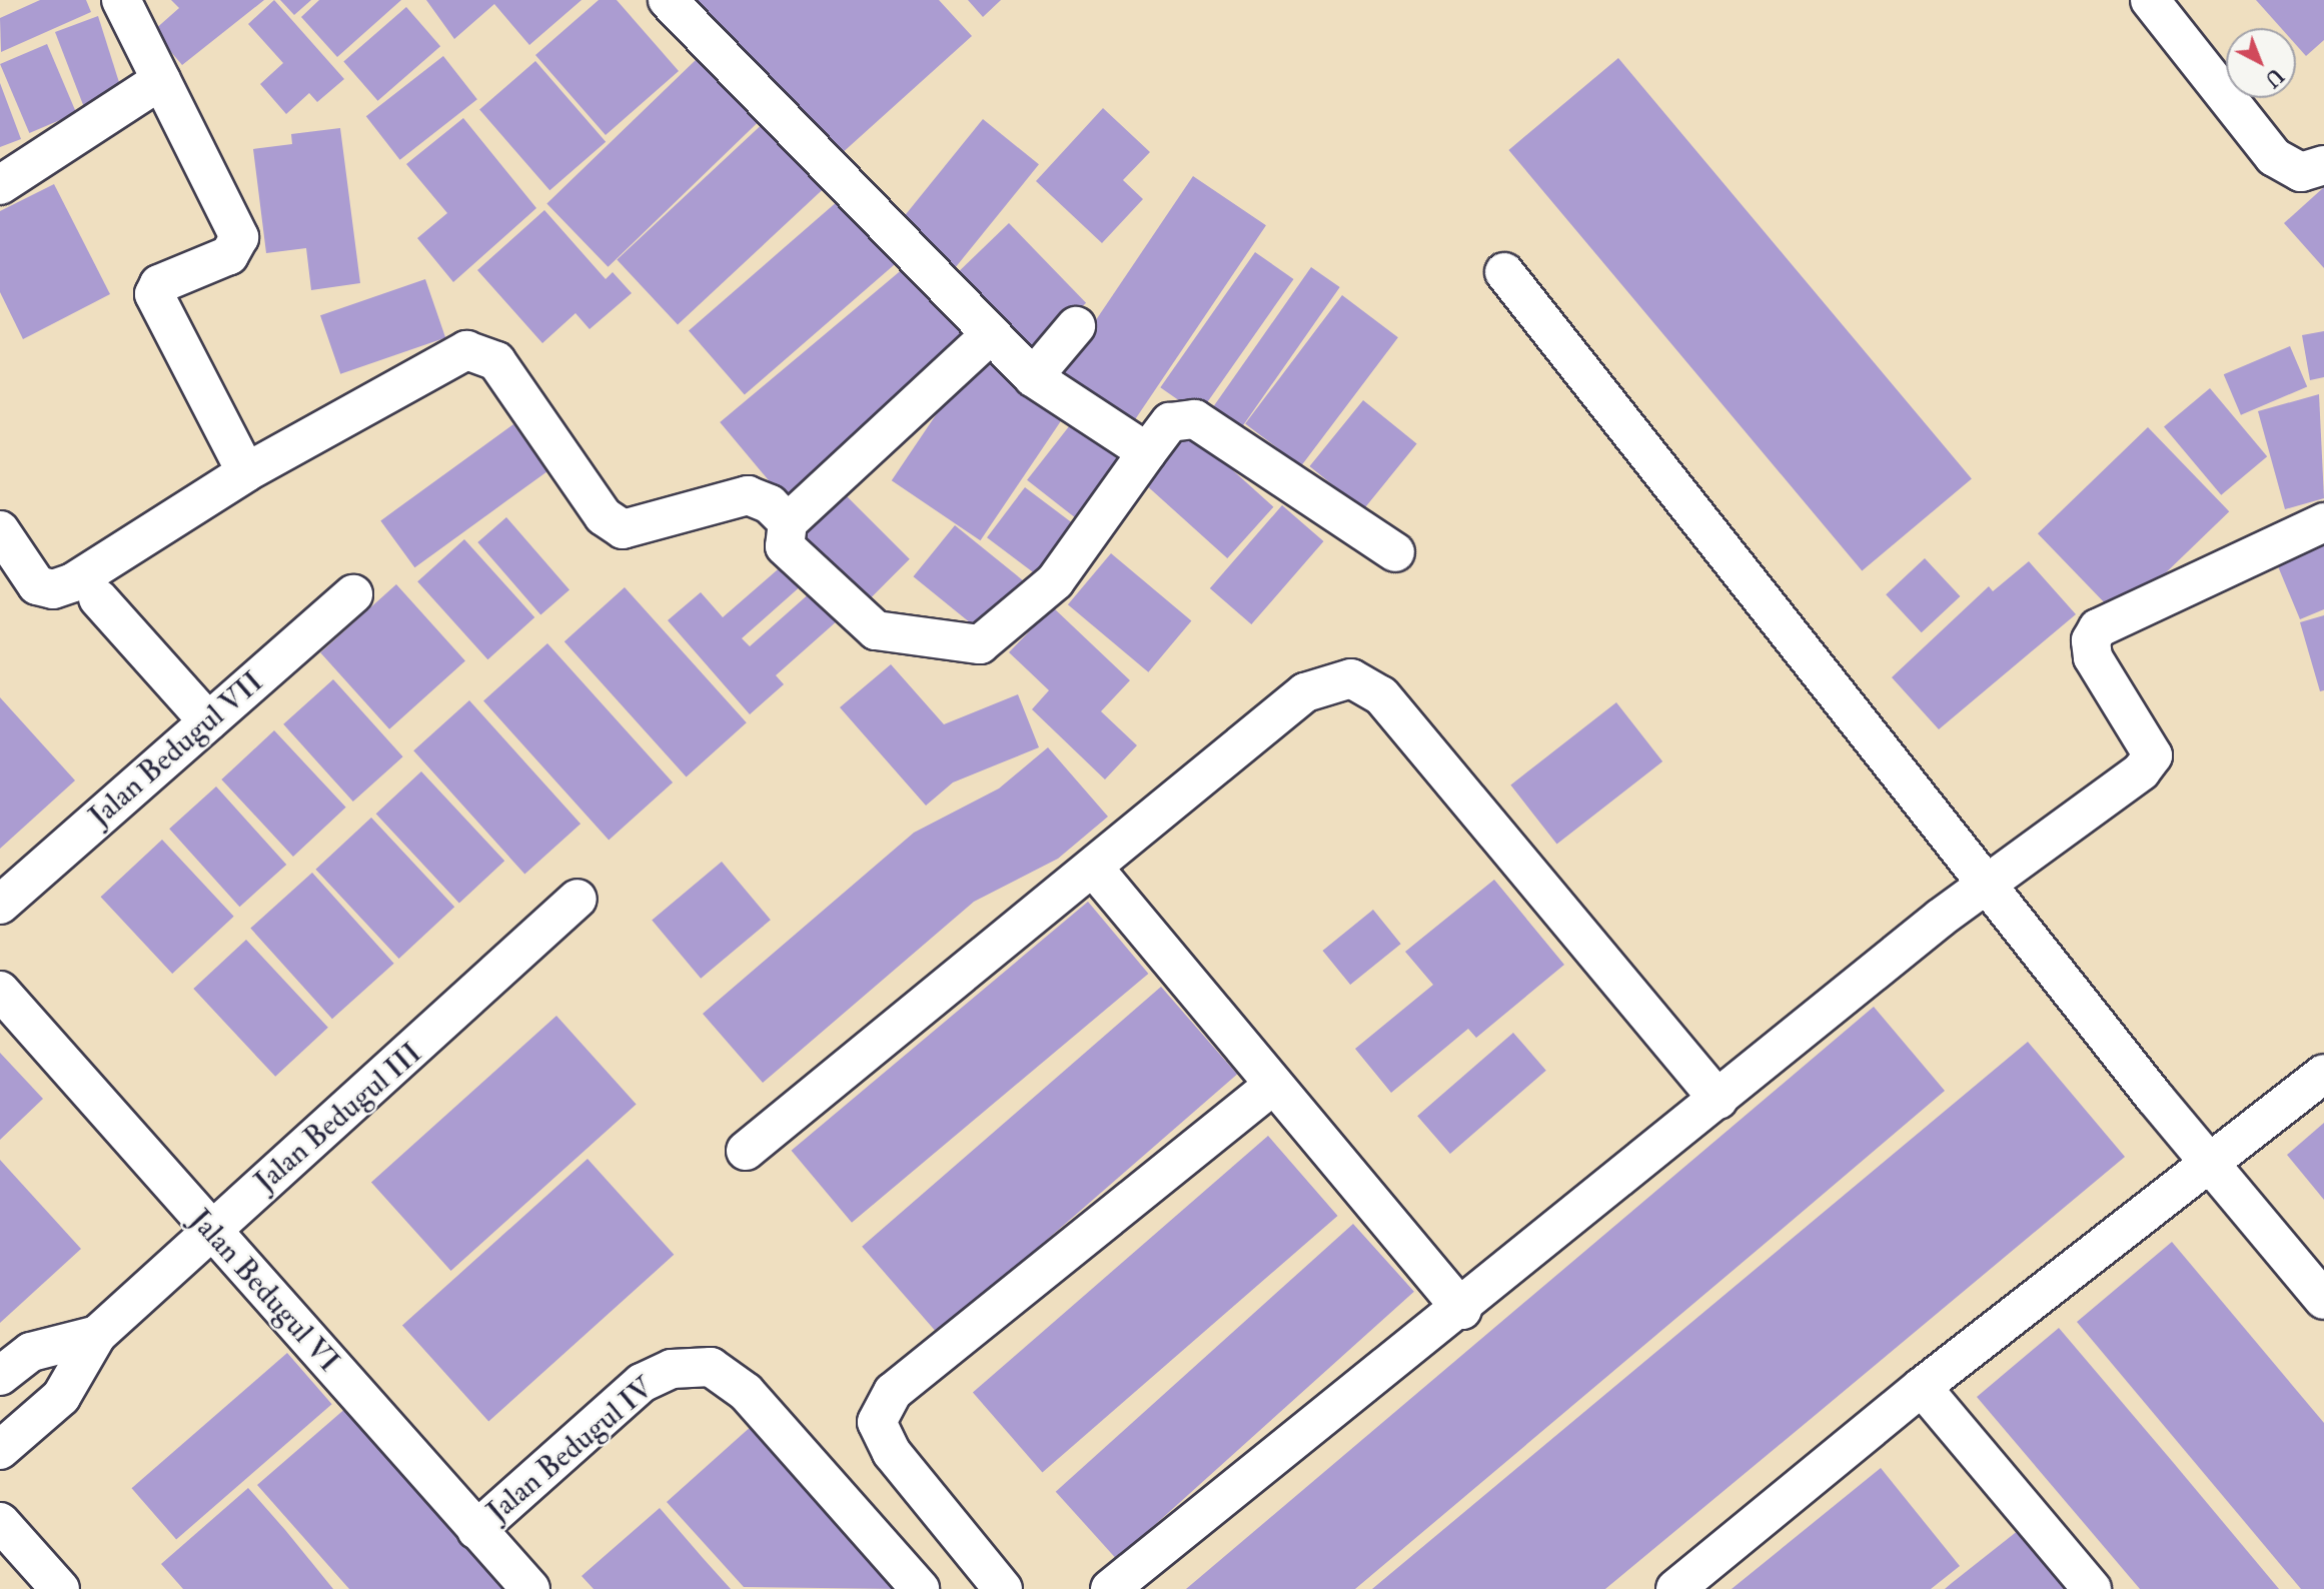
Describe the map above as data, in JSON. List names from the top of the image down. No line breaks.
{"streets":{"street":["Jalan Bedugul VII","Jalan Bedugul III","Jalan Bedugul VI","Jalan Bedugul IV"]},"crossings":[["Jalan Bedugul III","Jalan Bedugul VI"],["Jalan Bedugul VI","Jalan Bedugul IV"]],"north":"bottom right"}
